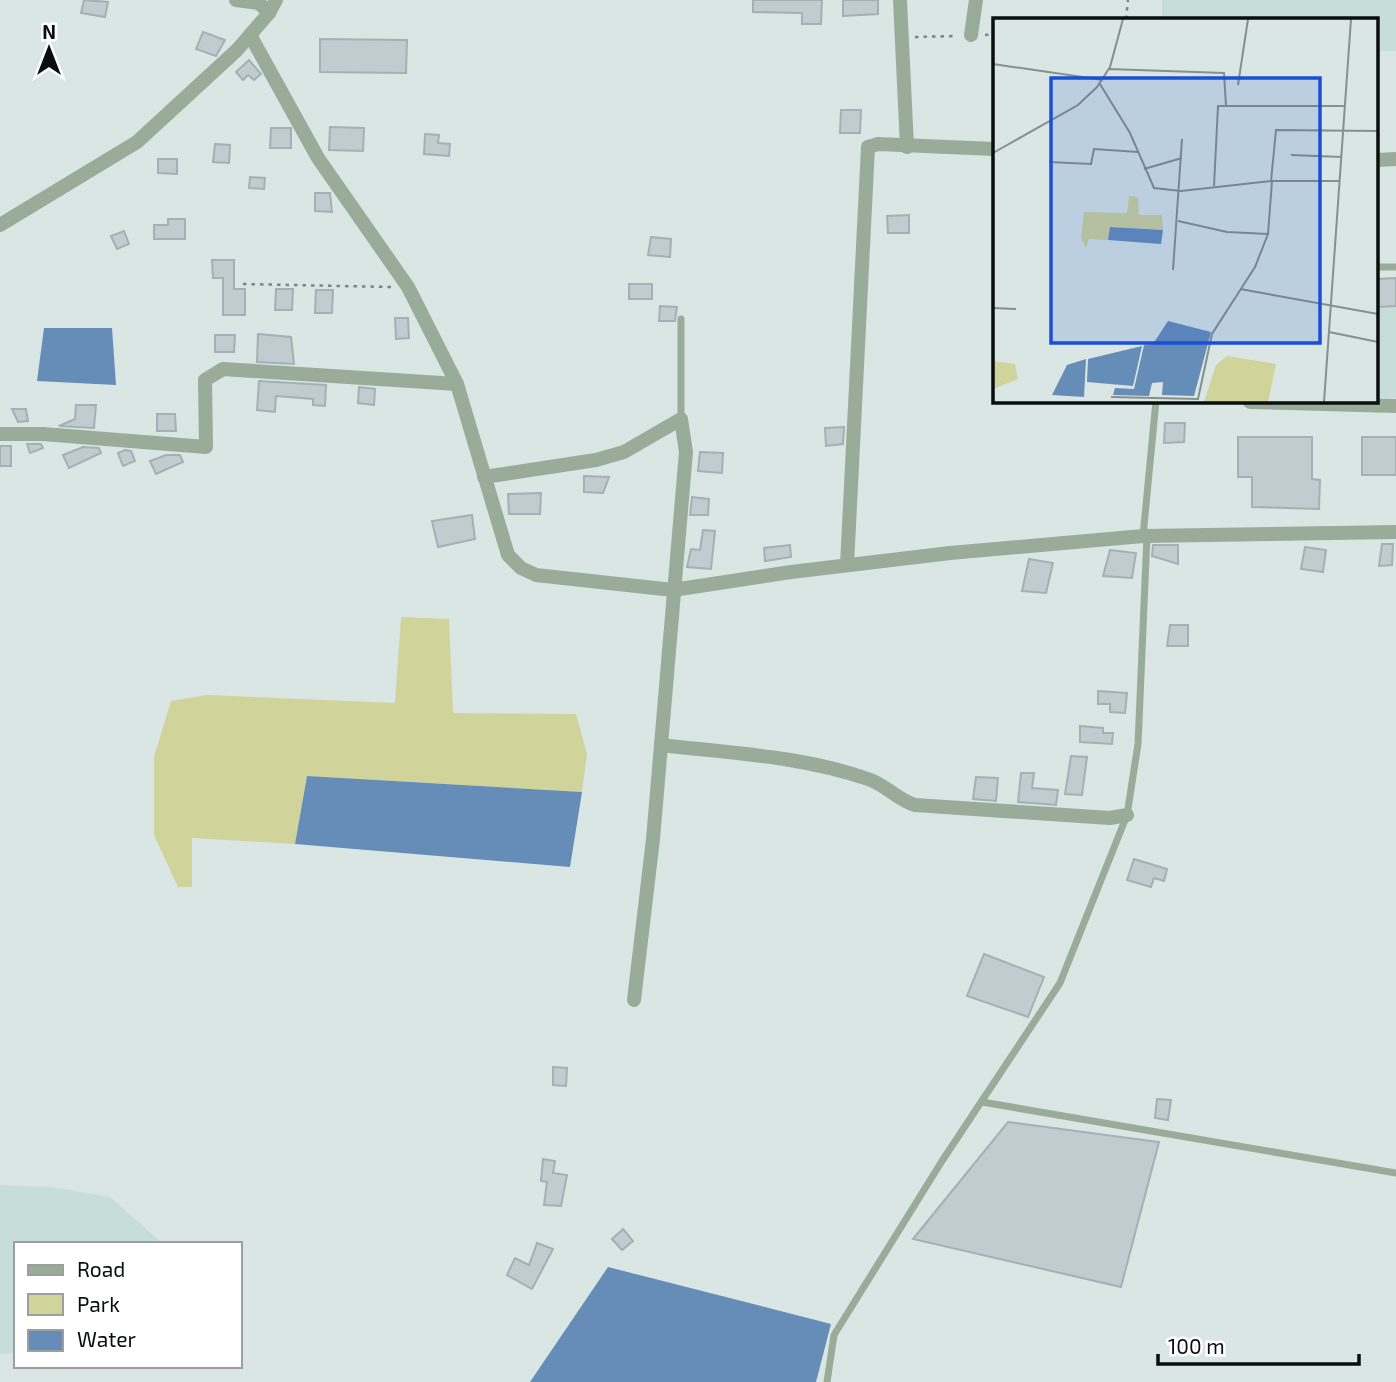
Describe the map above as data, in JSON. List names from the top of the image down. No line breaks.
{"legend":["Road","Park","Water"],"scale_bar":"100 m","north":"top"}
